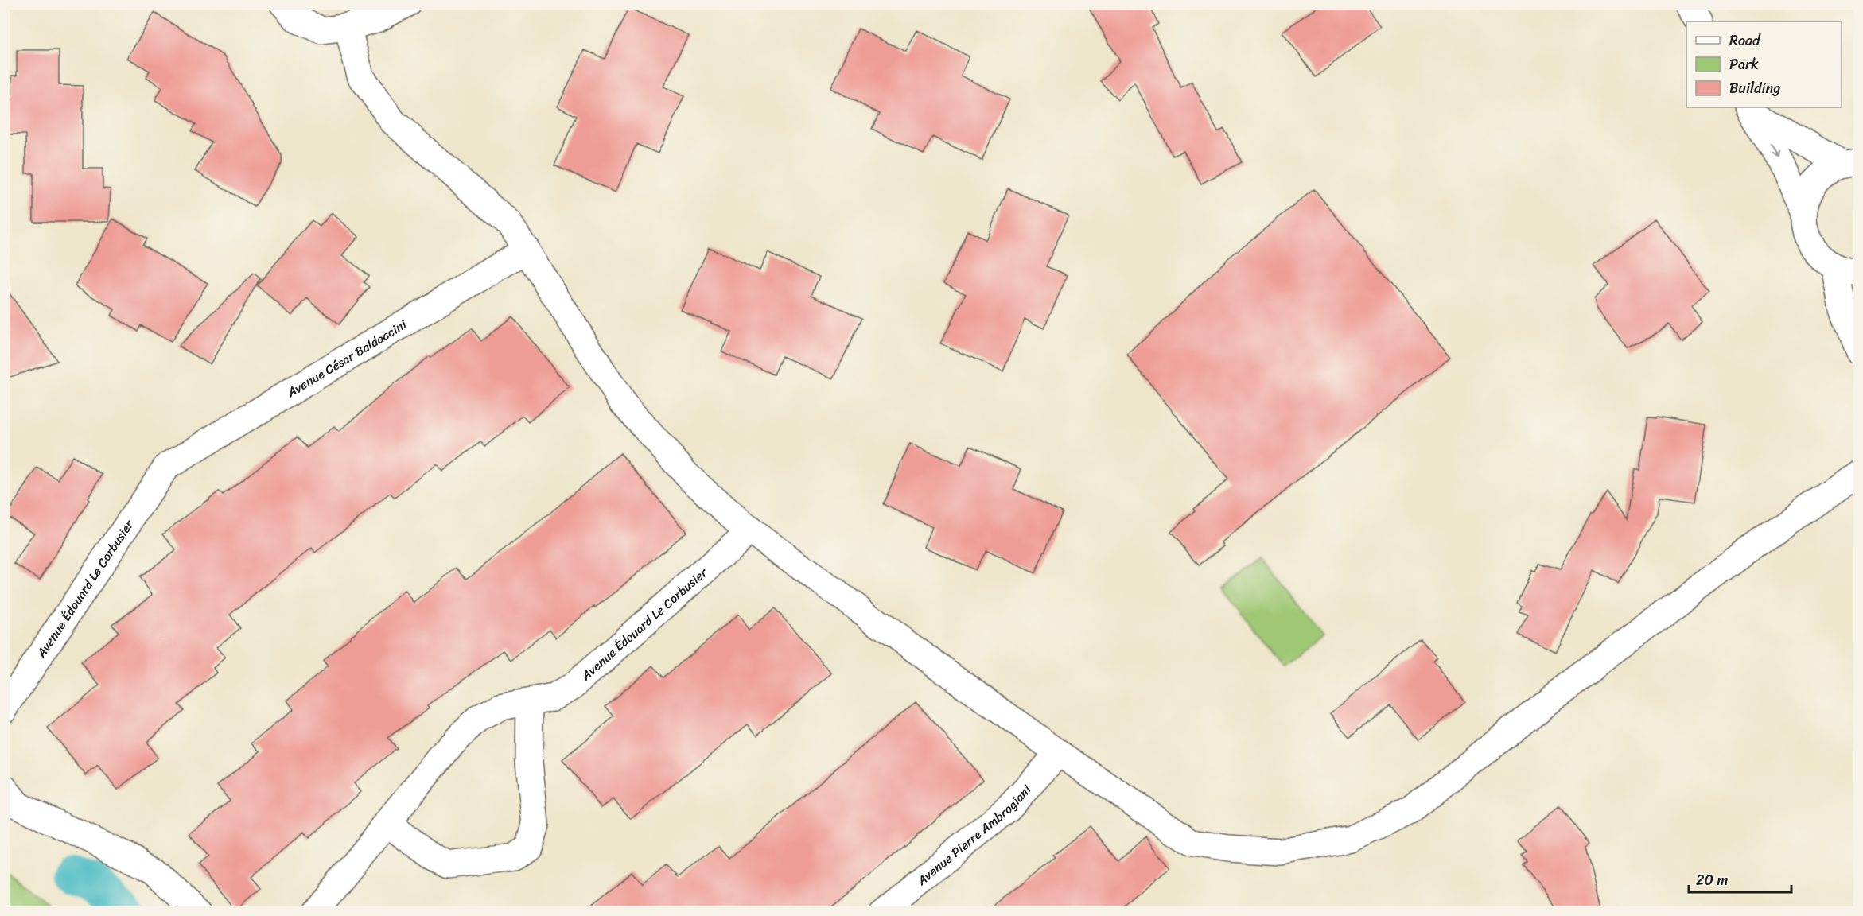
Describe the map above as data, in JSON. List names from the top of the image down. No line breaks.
{"streets":{"street":["Avenue César Baldaccini","Avenue Édouard Le Corbusier","Avenue Pierre Ambrogiani"]},"crossings":[["Avenue César Baldaccini","Avenue Édouard Le Corbusier"]],"legend":["Road","Park","Building"],"scale_bar":"20 m"}
